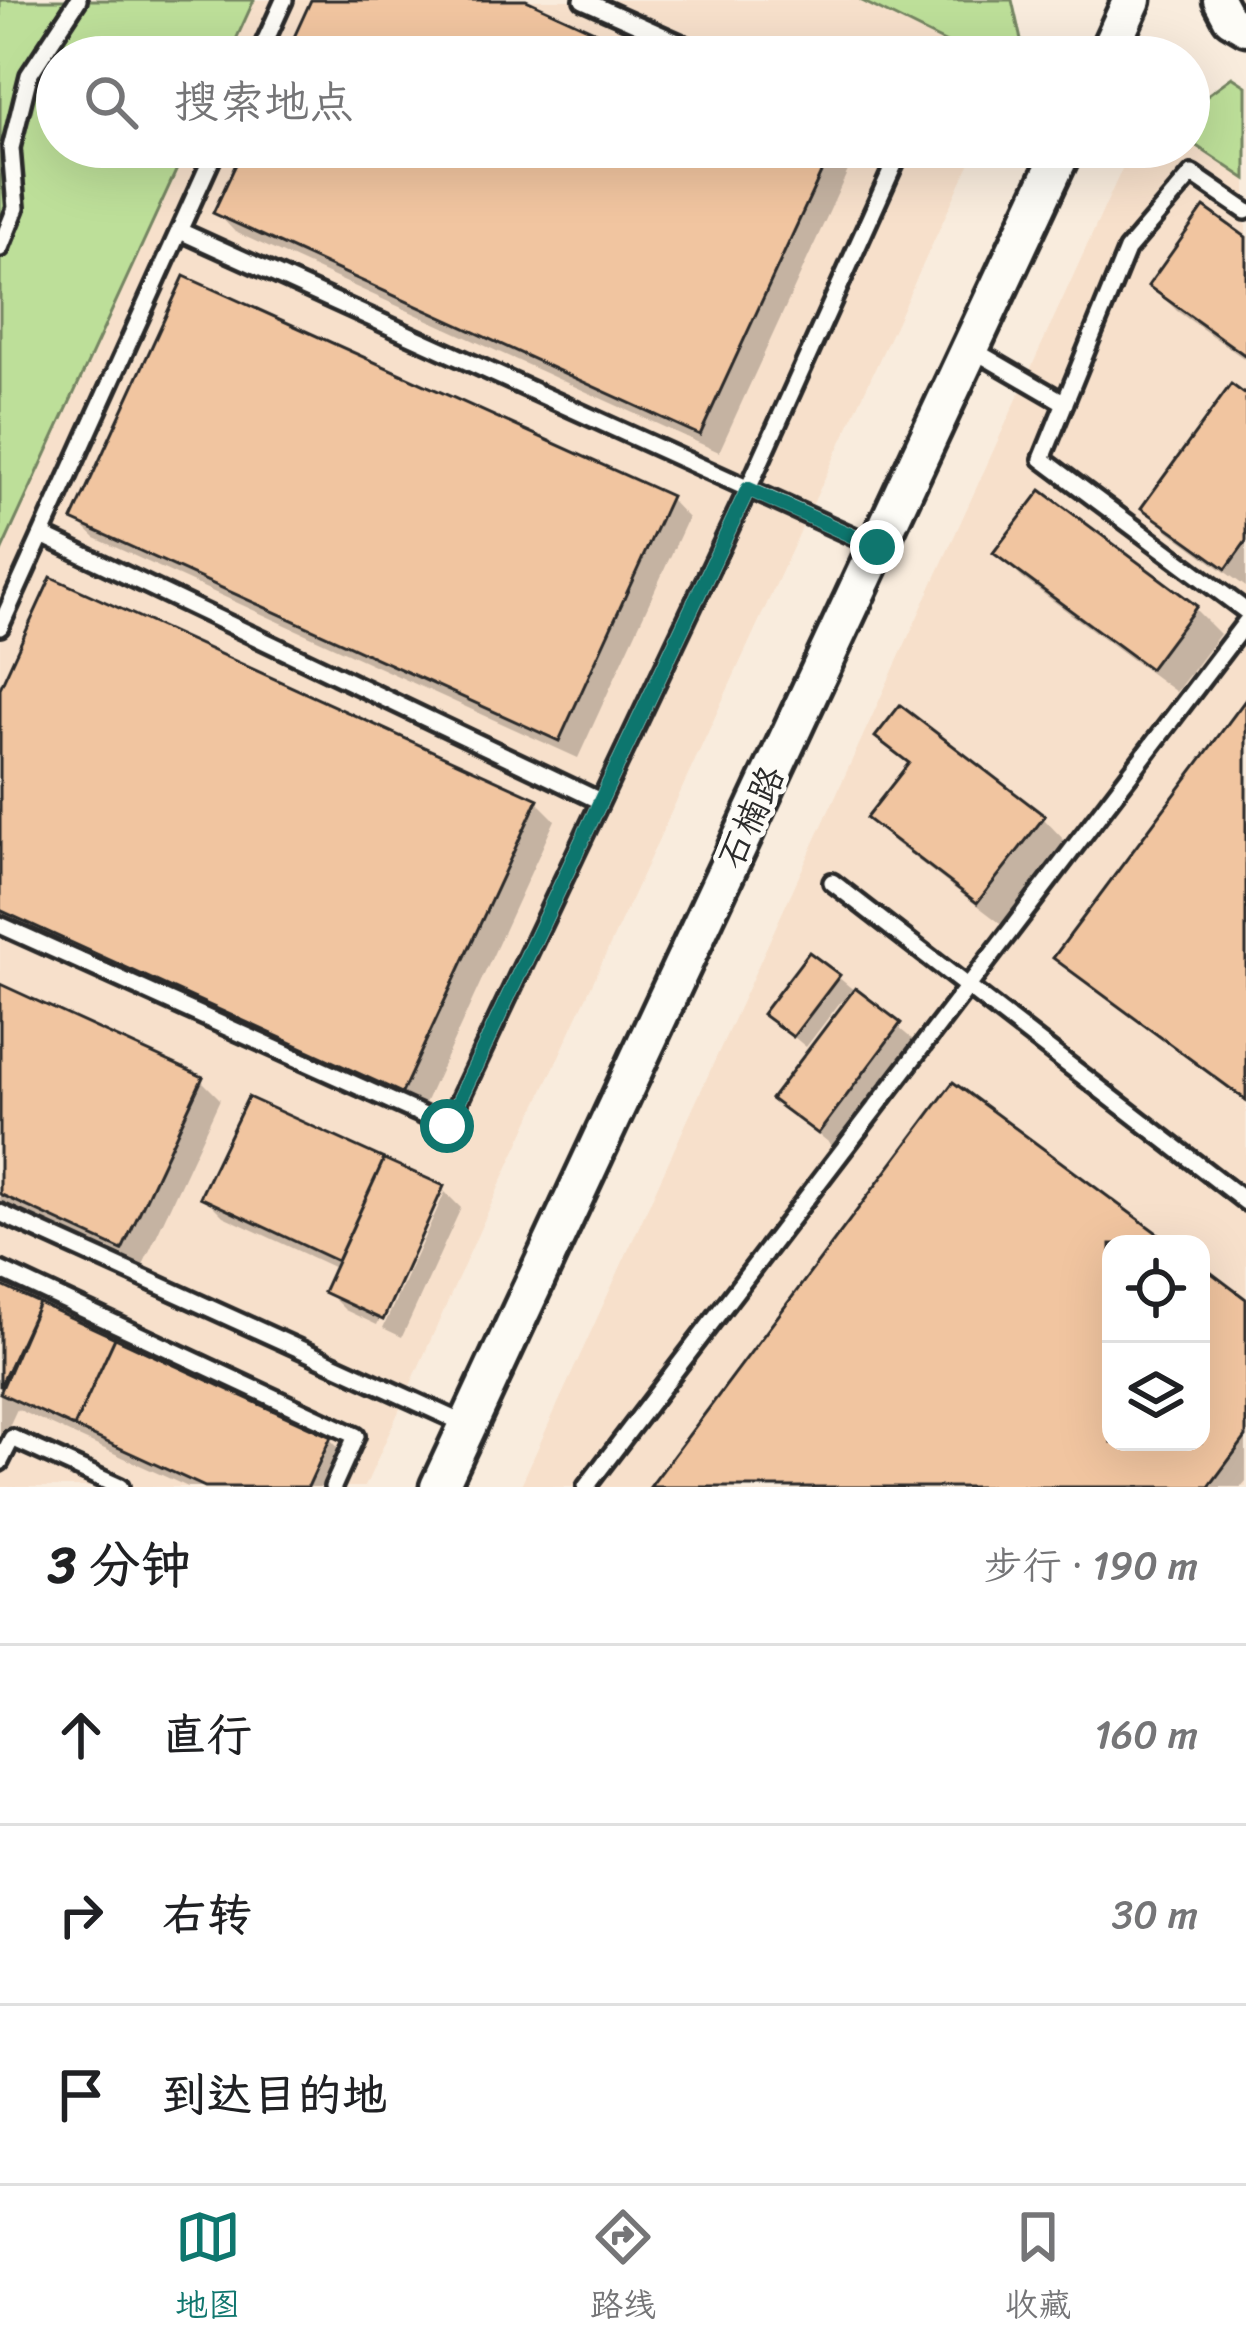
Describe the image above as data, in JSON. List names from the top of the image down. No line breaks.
{"streets":{"street":["石楠路"]},"page":{"search":"搜索地点","heading":["3 分钟","步行 · 190 m"],"list":[["直行","160 m"],["右转","30 m"],"到达目的地"],"nav":["地图","路线","收藏"]}}
